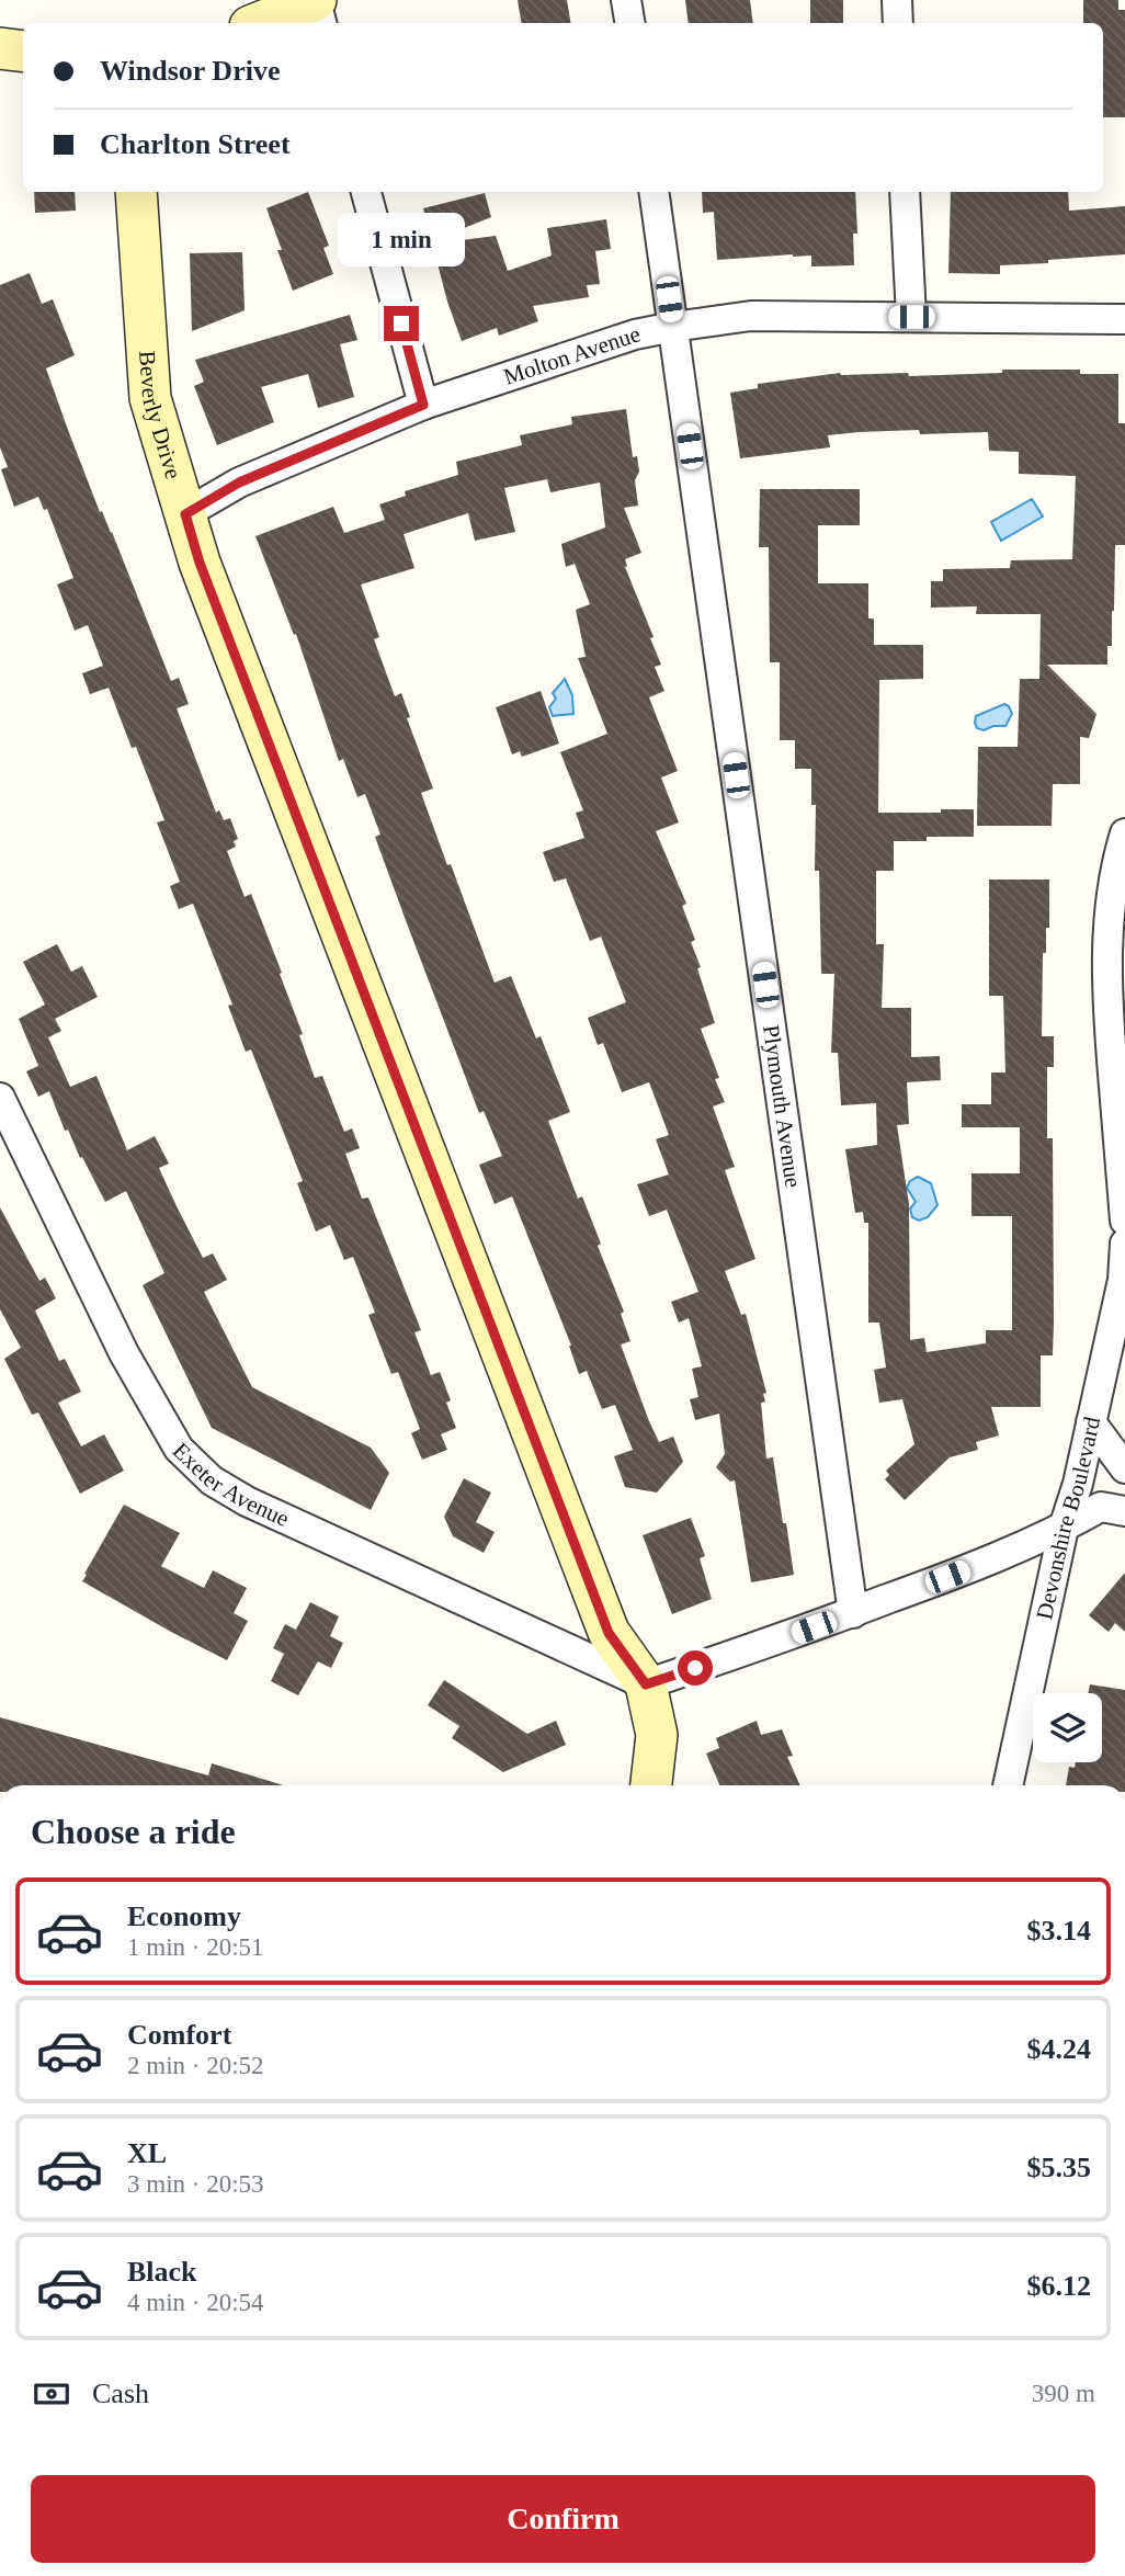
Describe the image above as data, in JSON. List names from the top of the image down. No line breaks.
{"streets":{"street":["Molton Avenue","Beverly Drive","Plymouth Avenue","Exeter Avenue","Devonshire Boulevard"]},"crossings":[["Molton Avenue","Beverly Drive"],["Molton Avenue","Plymouth Avenue"],["Beverly Drive","Exeter Avenue"]],"page":{"banner":["Windsor Drive","Charlton Street"],"bubble":"1 min","heading":"Choose a ride","list":[{"name":"Economy","note":"1 min · 20:51","value":"$3.14"},{"name":"Comfort","note":"2 min · 20:52","value":"$4.24"},{"name":"XL","note":"3 min · 20:53","value":"$5.35"},{"name":"Black","note":"4 min · 20:54","value":"$6.12"}],"pay":["Cash","390 m"],"buttons":"Confirm"}}
